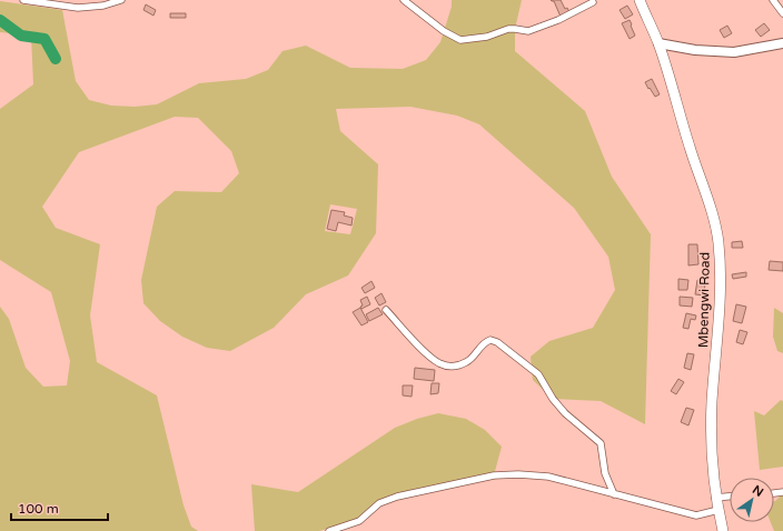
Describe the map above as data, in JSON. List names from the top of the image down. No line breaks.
{"streets":{"main road":["Mbengwi Road"]},"scale_bar":"100 m","north":"top right"}
